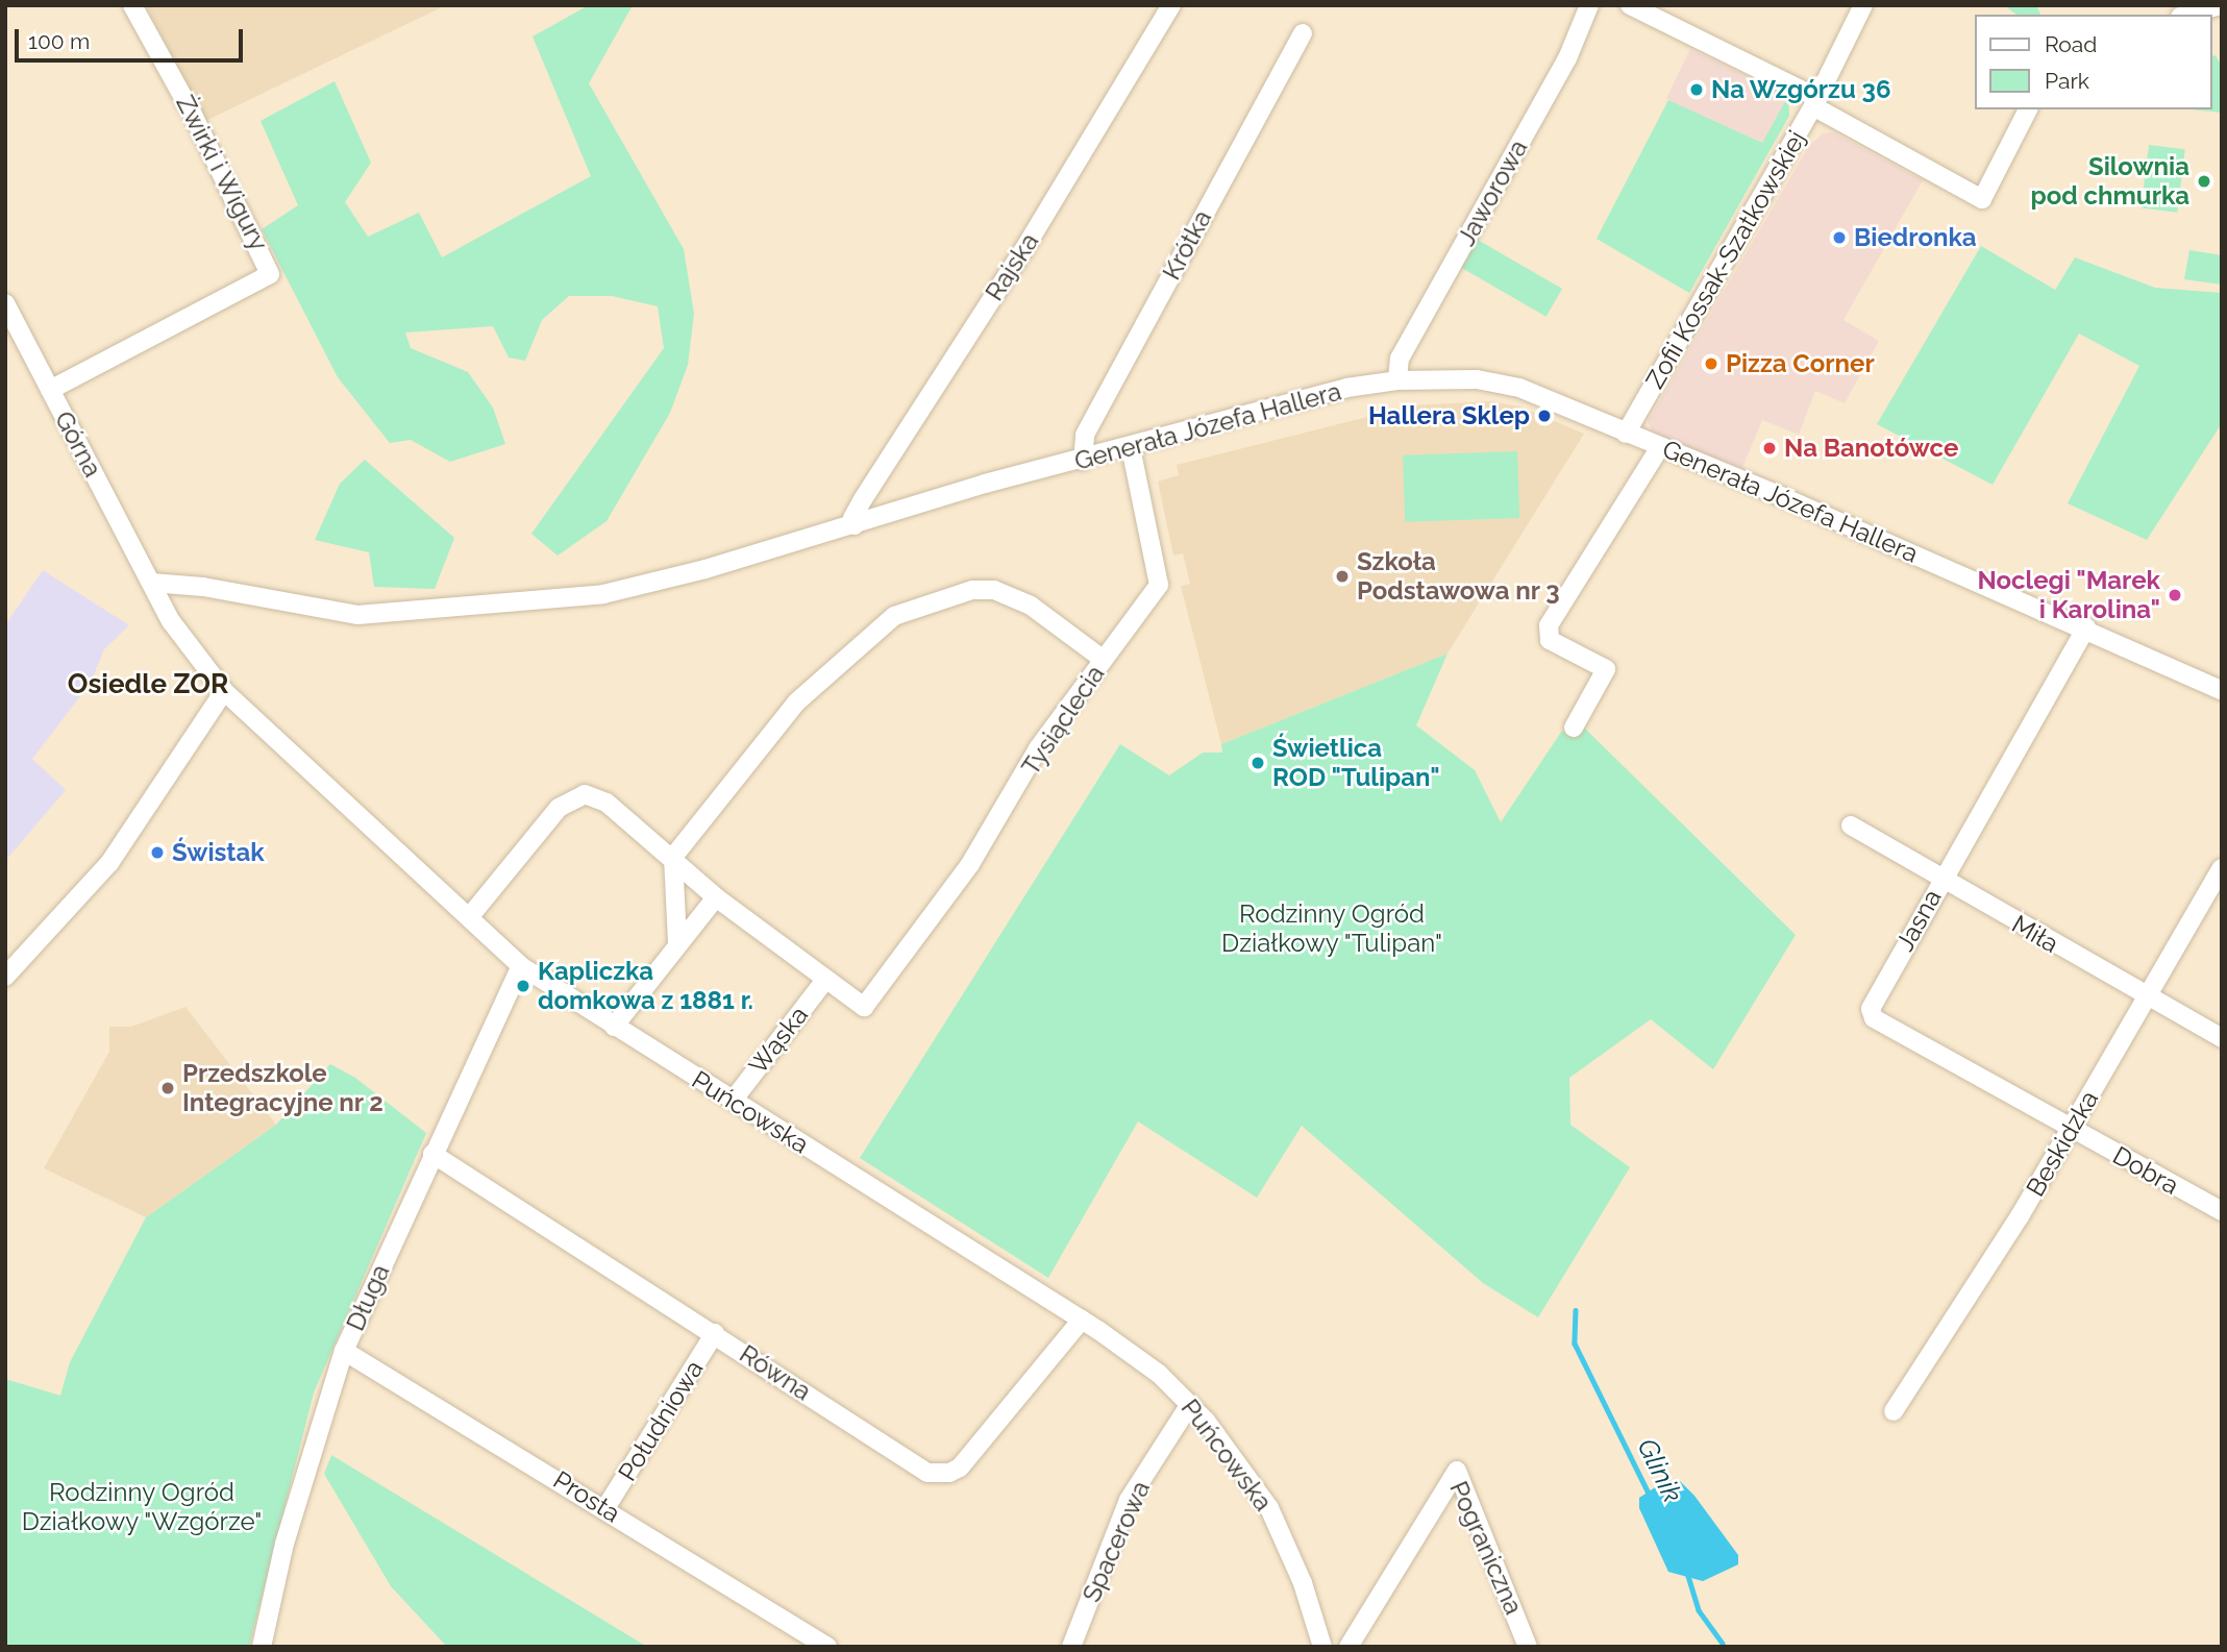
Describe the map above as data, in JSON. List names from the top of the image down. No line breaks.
{"streets":{"street":["Żwirki i Wigury","Jaworowa","Krótka","Zofii Kossak-Szatkowskiej","Rajska","Generała Józefa Hallera","Górna","Tysiąclecia","Jasna","Miła","Wąska","Puńcowska","Beskidzka","Dobra","Długa","Równa","Południowa","Prosta","Spacerowa","Pograniczna"]},"crossings":[["Żwirki i Wigury","Górna"],["Jaworowa","Generała Józefa Hallera"],["Krótka","Generała Józefa Hallera"],["Zofii Kossak-Szatkowskiej","Generała Józefa Hallera"],["Rajska","Generała Józefa Hallera"],["Generała Józefa Hallera","Górna"],["Generała Józefa Hallera","Tysiąclecia"],["Generała Józefa Hallera","Jasna"],["Generała Józefa Hallera","Puńcowska"],["Górna","Puńcowska"],["Tysiąclecia","Wąska"],["Jasna","Miła"],["Jasna","Beskidzka"],["Jasna","Dobra"],["Miła","Beskidzka"],["Wąska","Puńcowska"],["Puńcowska","Długa"],["Puńcowska","Równa"],["Puńcowska","Spacerowa"],["Beskidzka","Dobra"],["Długa","Równa"],["Długa","Prosta"],["Równa","Południowa"],["Południowa","Prosta"]],"districts":["Osiedle ZOR"],"water":["Glinik"],"parks":["Rodzinny Ogród Działkowy \"Tulipan\"","Rodzinny Ogród Działkowy \"Wzgórze\""],"places":["Na Wzgórzu 36","Silownia pod chmurka","Biedronka","Pizza Corner","Hallera Sklep","Na Banotówce","Szkoła Podstawowa nr 3","Noclegi \"Marek i Karolina\"","Świetlica ROD \"Tulipan\"","Świstak","Kapliczka domkowa z 1881 r.","Przedszkole Integracyjne nr 2"],"legend":["Road","Park"],"scale_bar":"100 m"}
